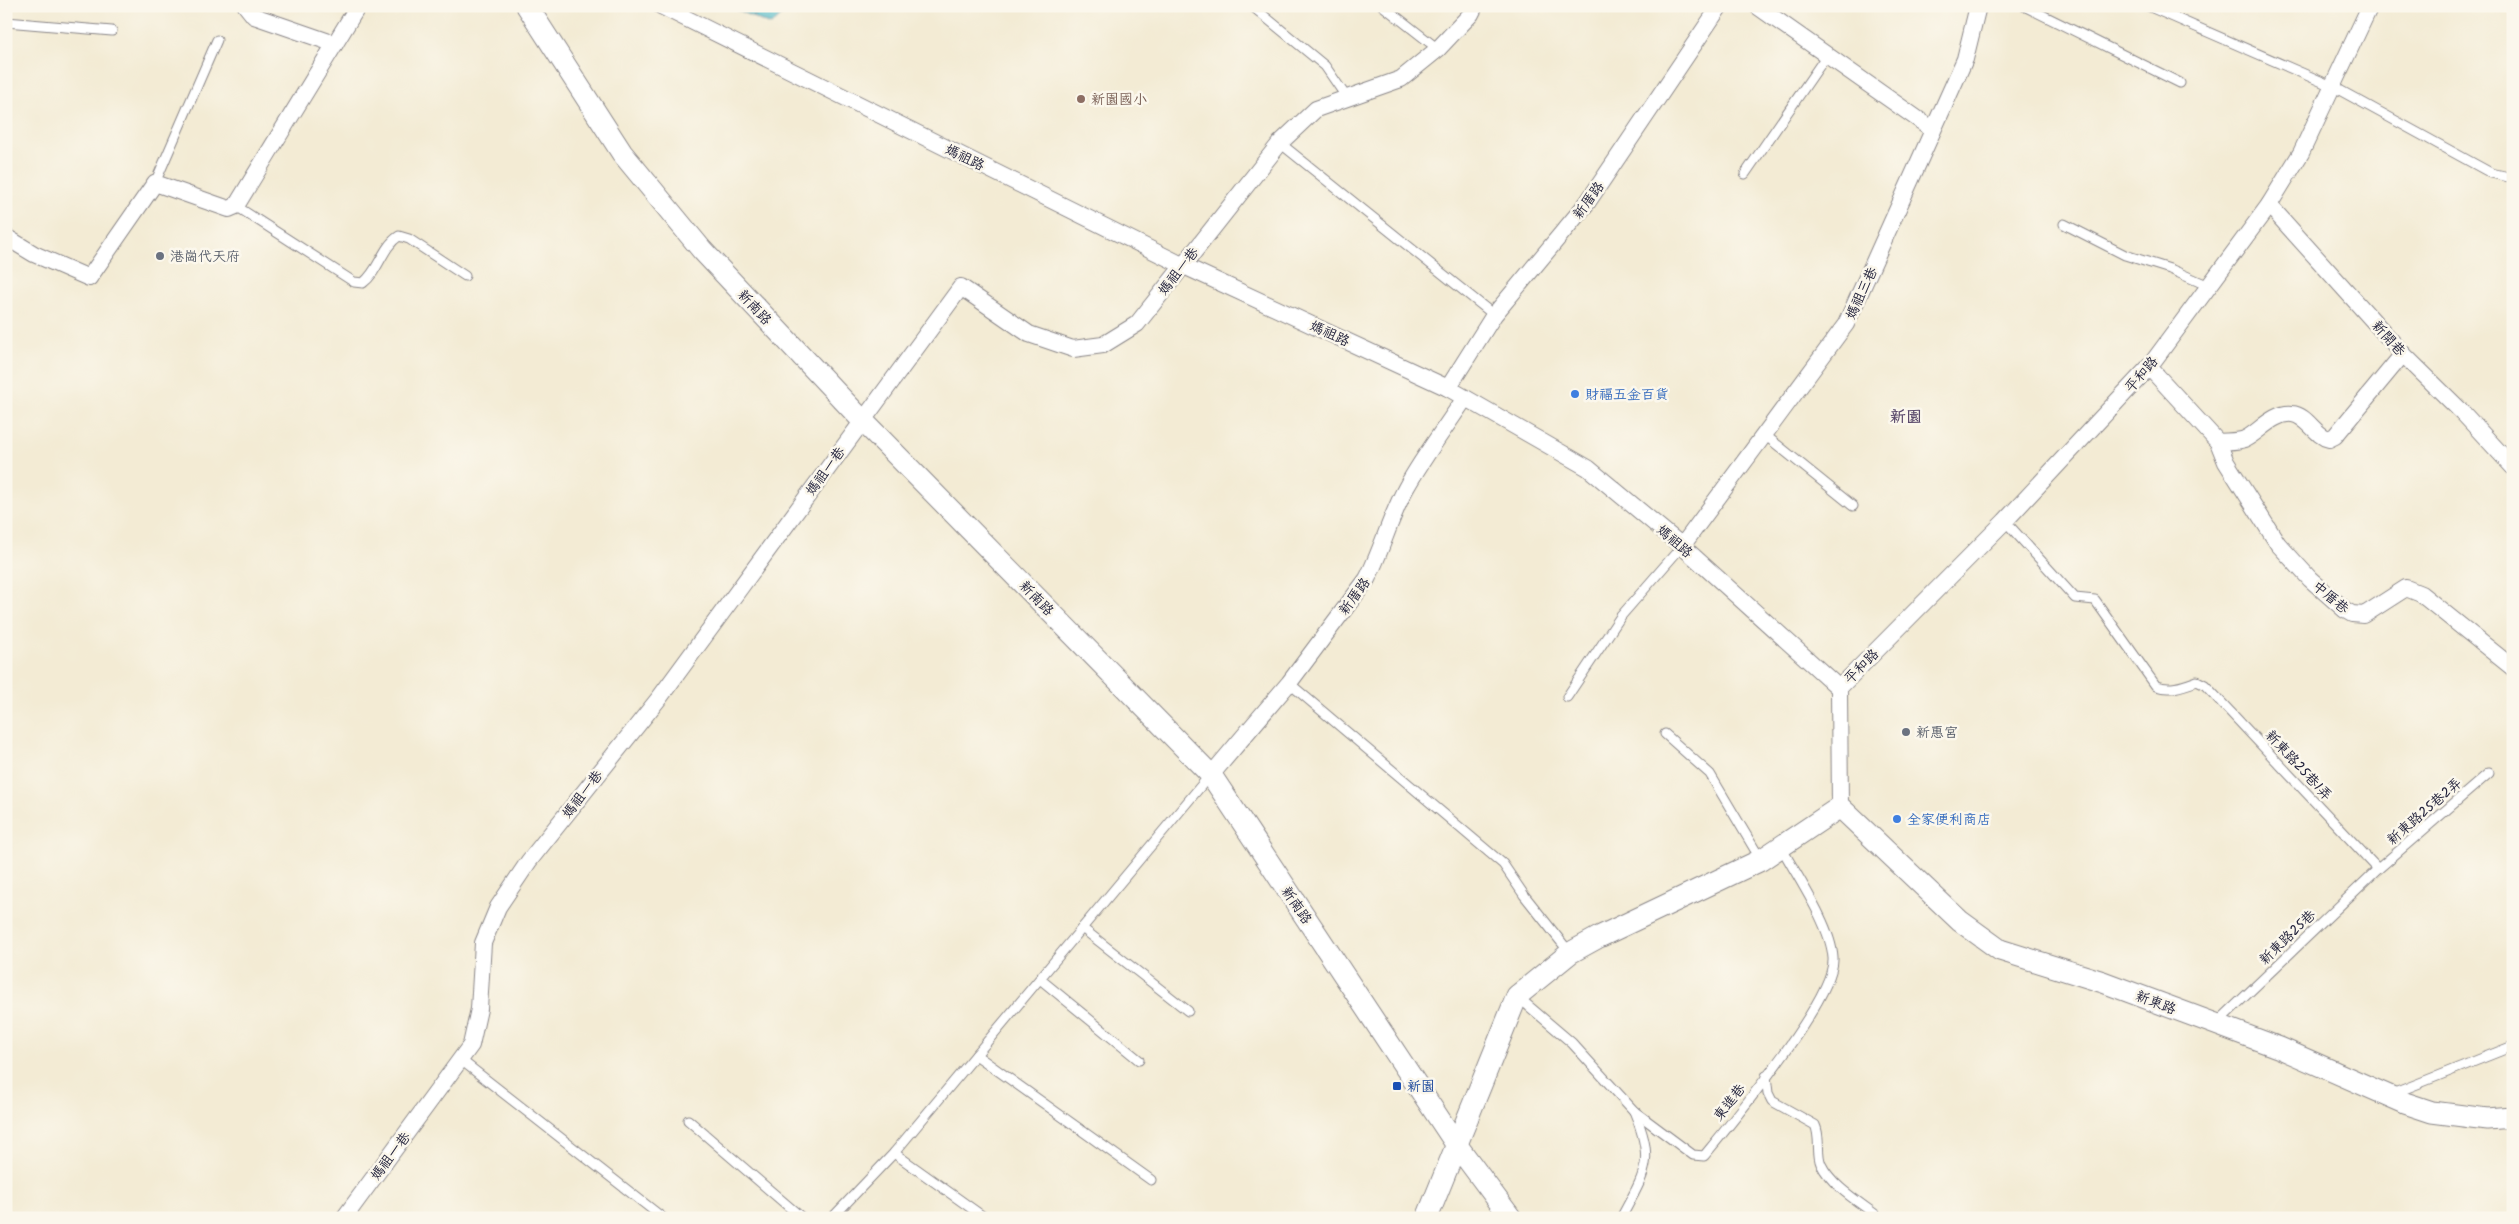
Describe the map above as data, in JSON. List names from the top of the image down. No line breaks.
{"streets":{"street":["媽祖路","新厝路","媽祖一巷","媽祖三巷","新南路","新開巷","平和路","中厝巷","新東路"],"lane":["新東路25巷1弄","新東路25巷2弄","新東路25巷","東進巷"]},"crossings":[["媽祖路","新厝路"],["媽祖路","媽祖一巷"],["媽祖路","媽祖三巷"],["媽祖路","平和路"],["新厝路","新南路"],["媽祖一巷","新南路"],["新開巷","平和路"],["平和路","中厝巷"],["平和路","新東路25巷1弄"],["新東路25巷1弄","新東路25巷2弄"],["新東路25巷1弄","新東路25巷"],["新東路25巷2弄","新東路25巷"],["新東路25巷","新東路"]],"districts":["新園"],"places":{"other":["新園國小","港崗代天府","財福五金百貨","新惠宮","全家便利商店"],"transit":["新園"]}}
